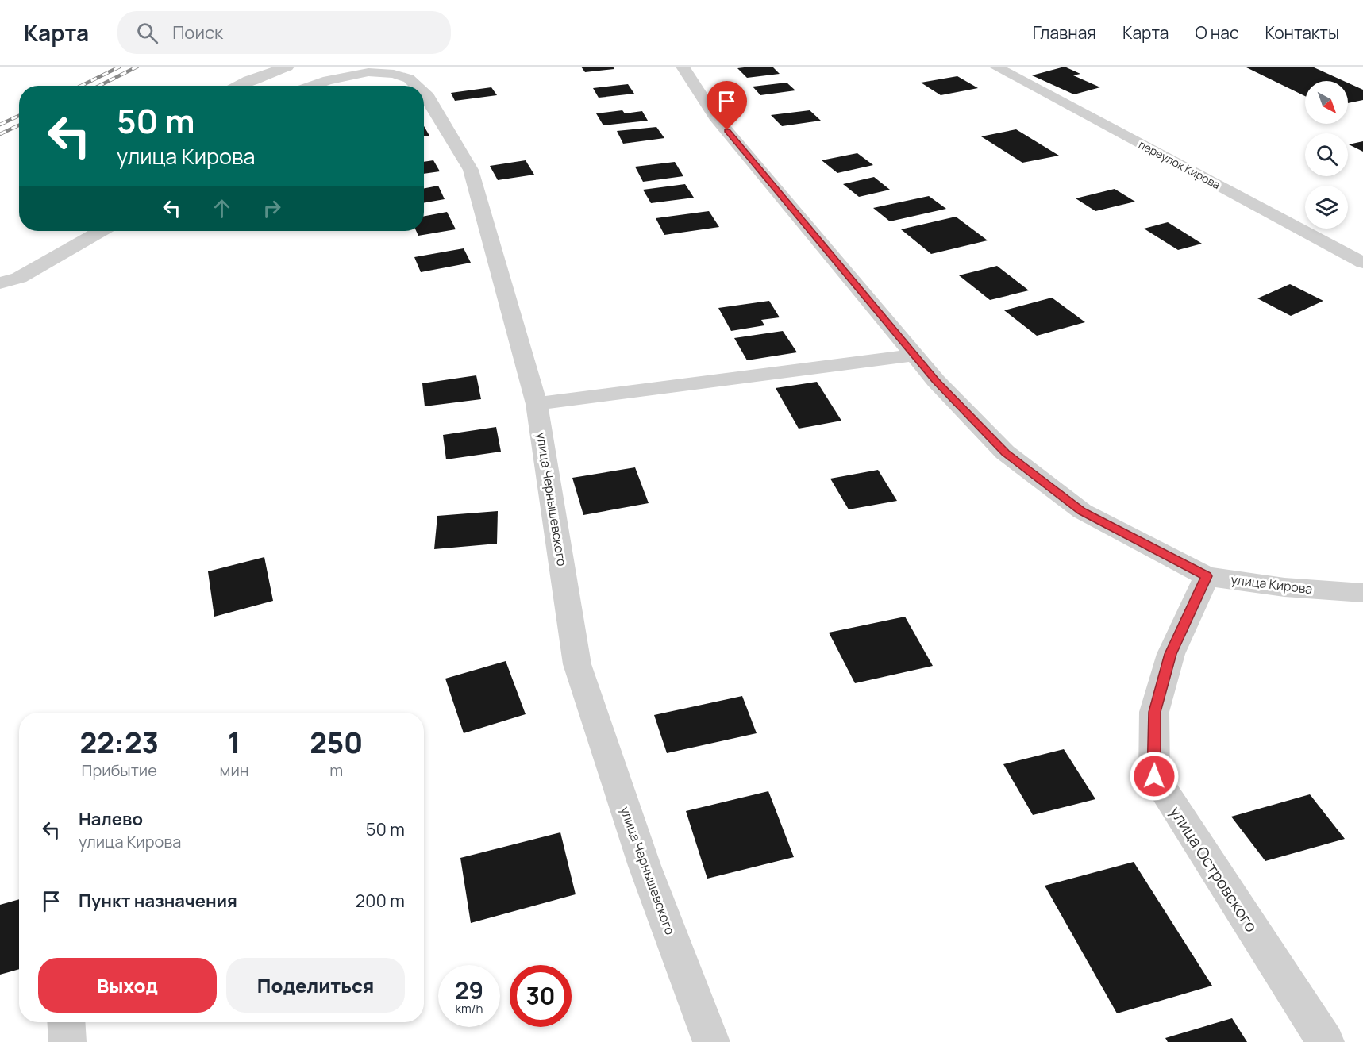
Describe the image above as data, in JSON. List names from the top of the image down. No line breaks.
{"streets":{"street":["переулок Кирова","улица Чернышевского","улица Кирова","улица Островского"]},"crossings":[["улица Кирова","улица Островского"]],"north":"bottom right","page":{"header":"Карта","search":"Поиск","nav":["Главная","Карта","О нас","Контакты"],"turn":["50 m","улица Кирова"],"eta":["22:23","Прибытие","1","мин","250","m"],"list":[{"name":"Налево","note":"улица Кирова","value":"50 m"},{"name":"Пункт назначения","value":"200 m"}],"buttons":["Выход","Поделиться"],"speed":"29 km/h","limit":"30"}}
